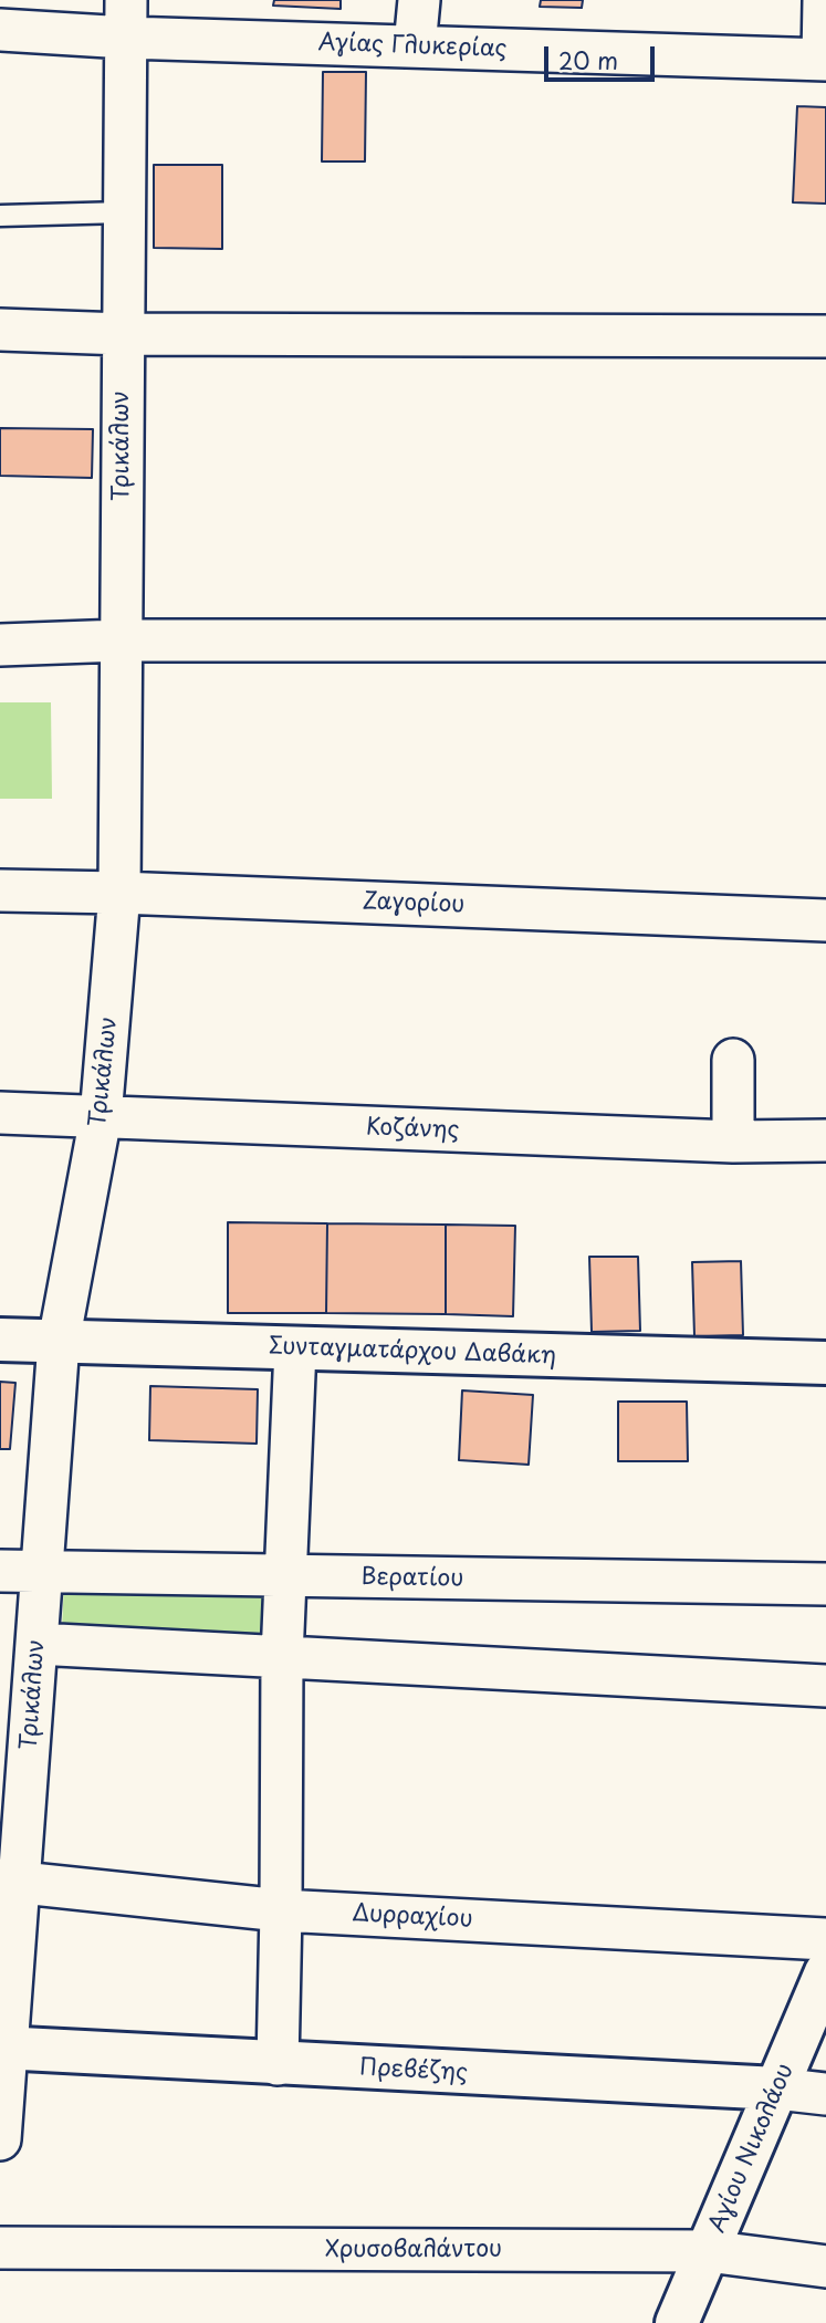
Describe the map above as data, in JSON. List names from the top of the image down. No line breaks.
{"streets":{"street":["Αγίας Γλυκερίας","Τρικάλων","Ζαγορίου","Κοζάνης","Συνταγματάρχου Δαβάκη","Βερατίου","Δυρραχίου","Πρεβέζης","Αγίου Νικολάου","Χρυσοβαλάντου"]},"crossings":[["Αγίας Γλυκερίας","Τρικάλων"],["Τρικάλων","Ζαγορίου"],["Τρικάλων","Κοζάνης"],["Τρικάλων","Συνταγματάρχου Δαβάκη"],["Τρικάλων","Βερατίου"],["Τρικάλων","Δυρραχίου"],["Τρικάλων","Πρεβέζης"],["Πρεβέζης","Αγίου Νικολάου"],["Αγίου Νικολάου","Χρυσοβαλάντου"]],"scale_bar":"20 m"}
